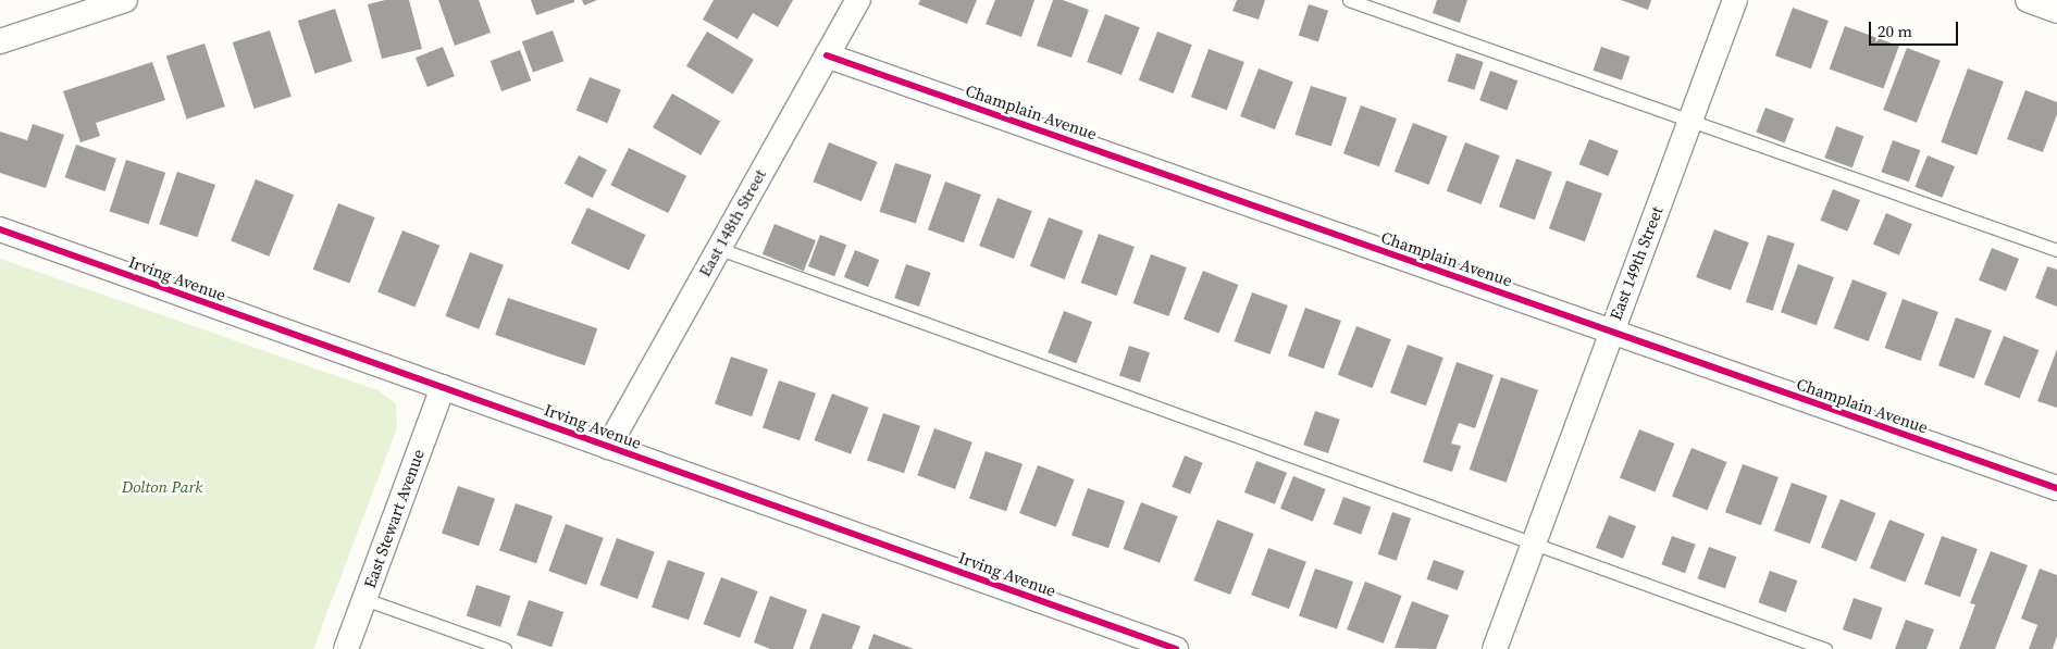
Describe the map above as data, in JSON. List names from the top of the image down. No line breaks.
{"streets":{"street":["Champlain Avenue","East 148th Street","East 149th Street","Irving Avenue","East Stewart Avenue"]},"crossings":[["Champlain Avenue","East 148th Street"],["Champlain Avenue","East 149th Street"],["East 148th Street","Irving Avenue"],["Irving Avenue","East Stewart Avenue"]],"parks":["Dolton Park"],"scale_bar":"20 m"}
